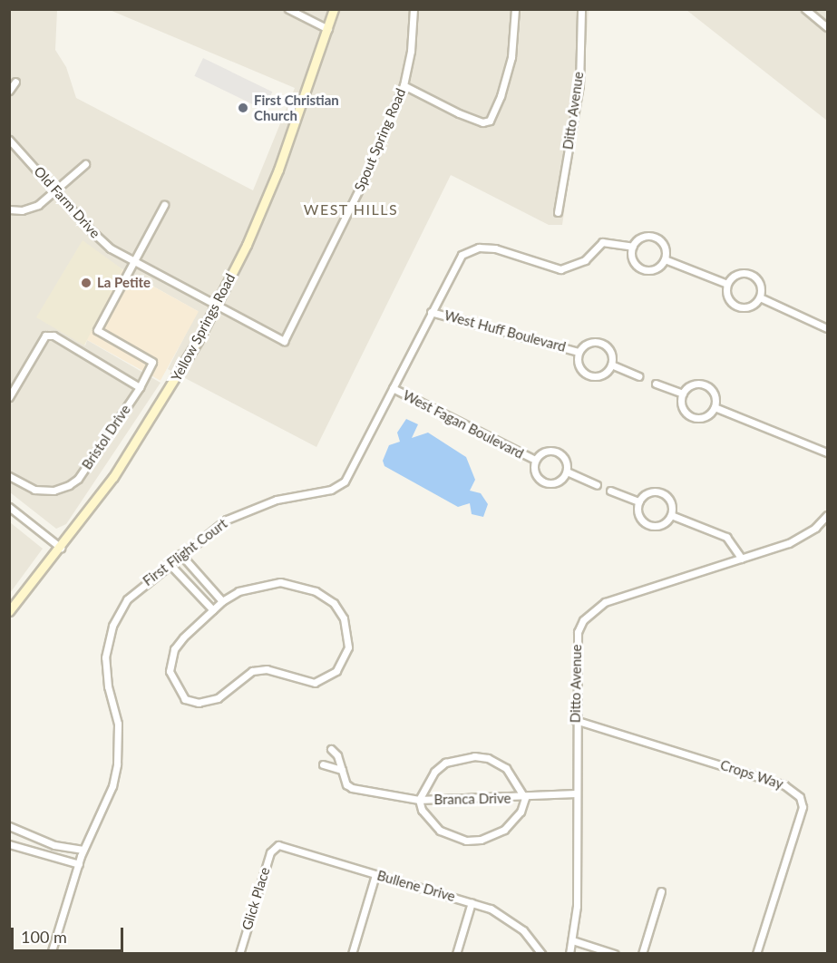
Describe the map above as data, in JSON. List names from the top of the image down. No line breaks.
{"streets":{"main road":["Yellow Springs Road"],"street":["Ditto Avenue","Spout Spring Road","Old Farm Drive","West Huff Boulevard","West Fagan Boulevard","Bristol Drive","First Flight Court","Crops Way","Branca Drive","Bullene Drive","Glick Place"]},"crossings":[["Ditto Avenue","Crops Way"],["Ditto Avenue","Branca Drive"],["Spout Spring Road","Old Farm Drive"],["Spout Spring Road","Yellow Springs Road"],["Old Farm Drive","Yellow Springs Road"],["Old Farm Drive","Bristol Drive"],["West Huff Boulevard","First Flight Court"],["West Fagan Boulevard","First Flight Court"],["Bullene Drive","Glick Place"]],"districts":["WEST HILLS"],"places":["First Christian Church","La Petite"],"scale_bar":"100 m"}
